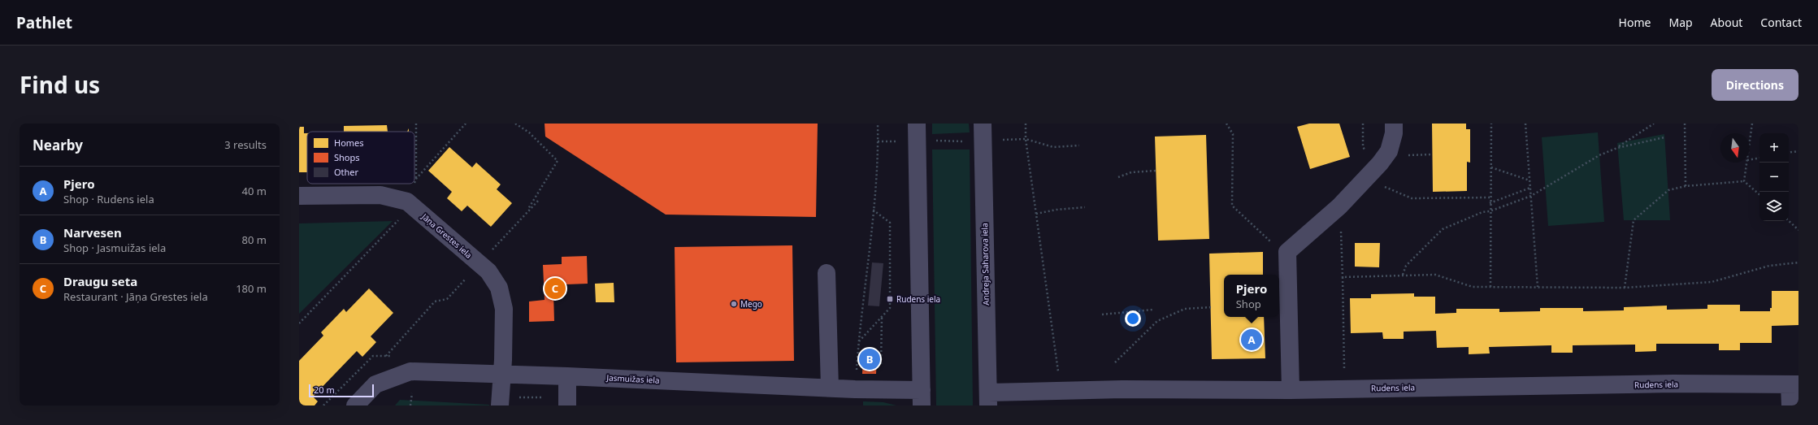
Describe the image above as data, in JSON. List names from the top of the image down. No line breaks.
{"streets":{"street":["Jāņa Grestes iela","Andreja Saharova iela","Jasmuižas iela","Rudens iela"]},"crossings":[["Jāņa Grestes iela","Jasmuižas iela"],["Andreja Saharova iela","Rudens iela"]],"places":{"transit":["Rudens iela"],"other":["Mego"]},"legend":["Homes","Shops","Other"],"scale_bar":"20 m","north":"bottom","page":{"header":"Pathlet","nav":["Home","Map","About","Contact"],"title":"Find us","buttons":"Directions","heading":["Nearby","3 results"],"map_buttons":["+","−"],"list":[{"mark":"A","name":"Pjero","note":"Shop · Rudens iela","value":"40 m"},{"mark":"B","name":"Narvesen","note":"Shop · Jasmuižas iela","value":"80 m"},{"mark":"C","name":"Draugu seta","note":"Restaurant · Jāņa Grestes iela","value":"180 m"}],"popup":["Pjero","Shop"],"pins":["C","A","B"],"scale":"20 m"}}
